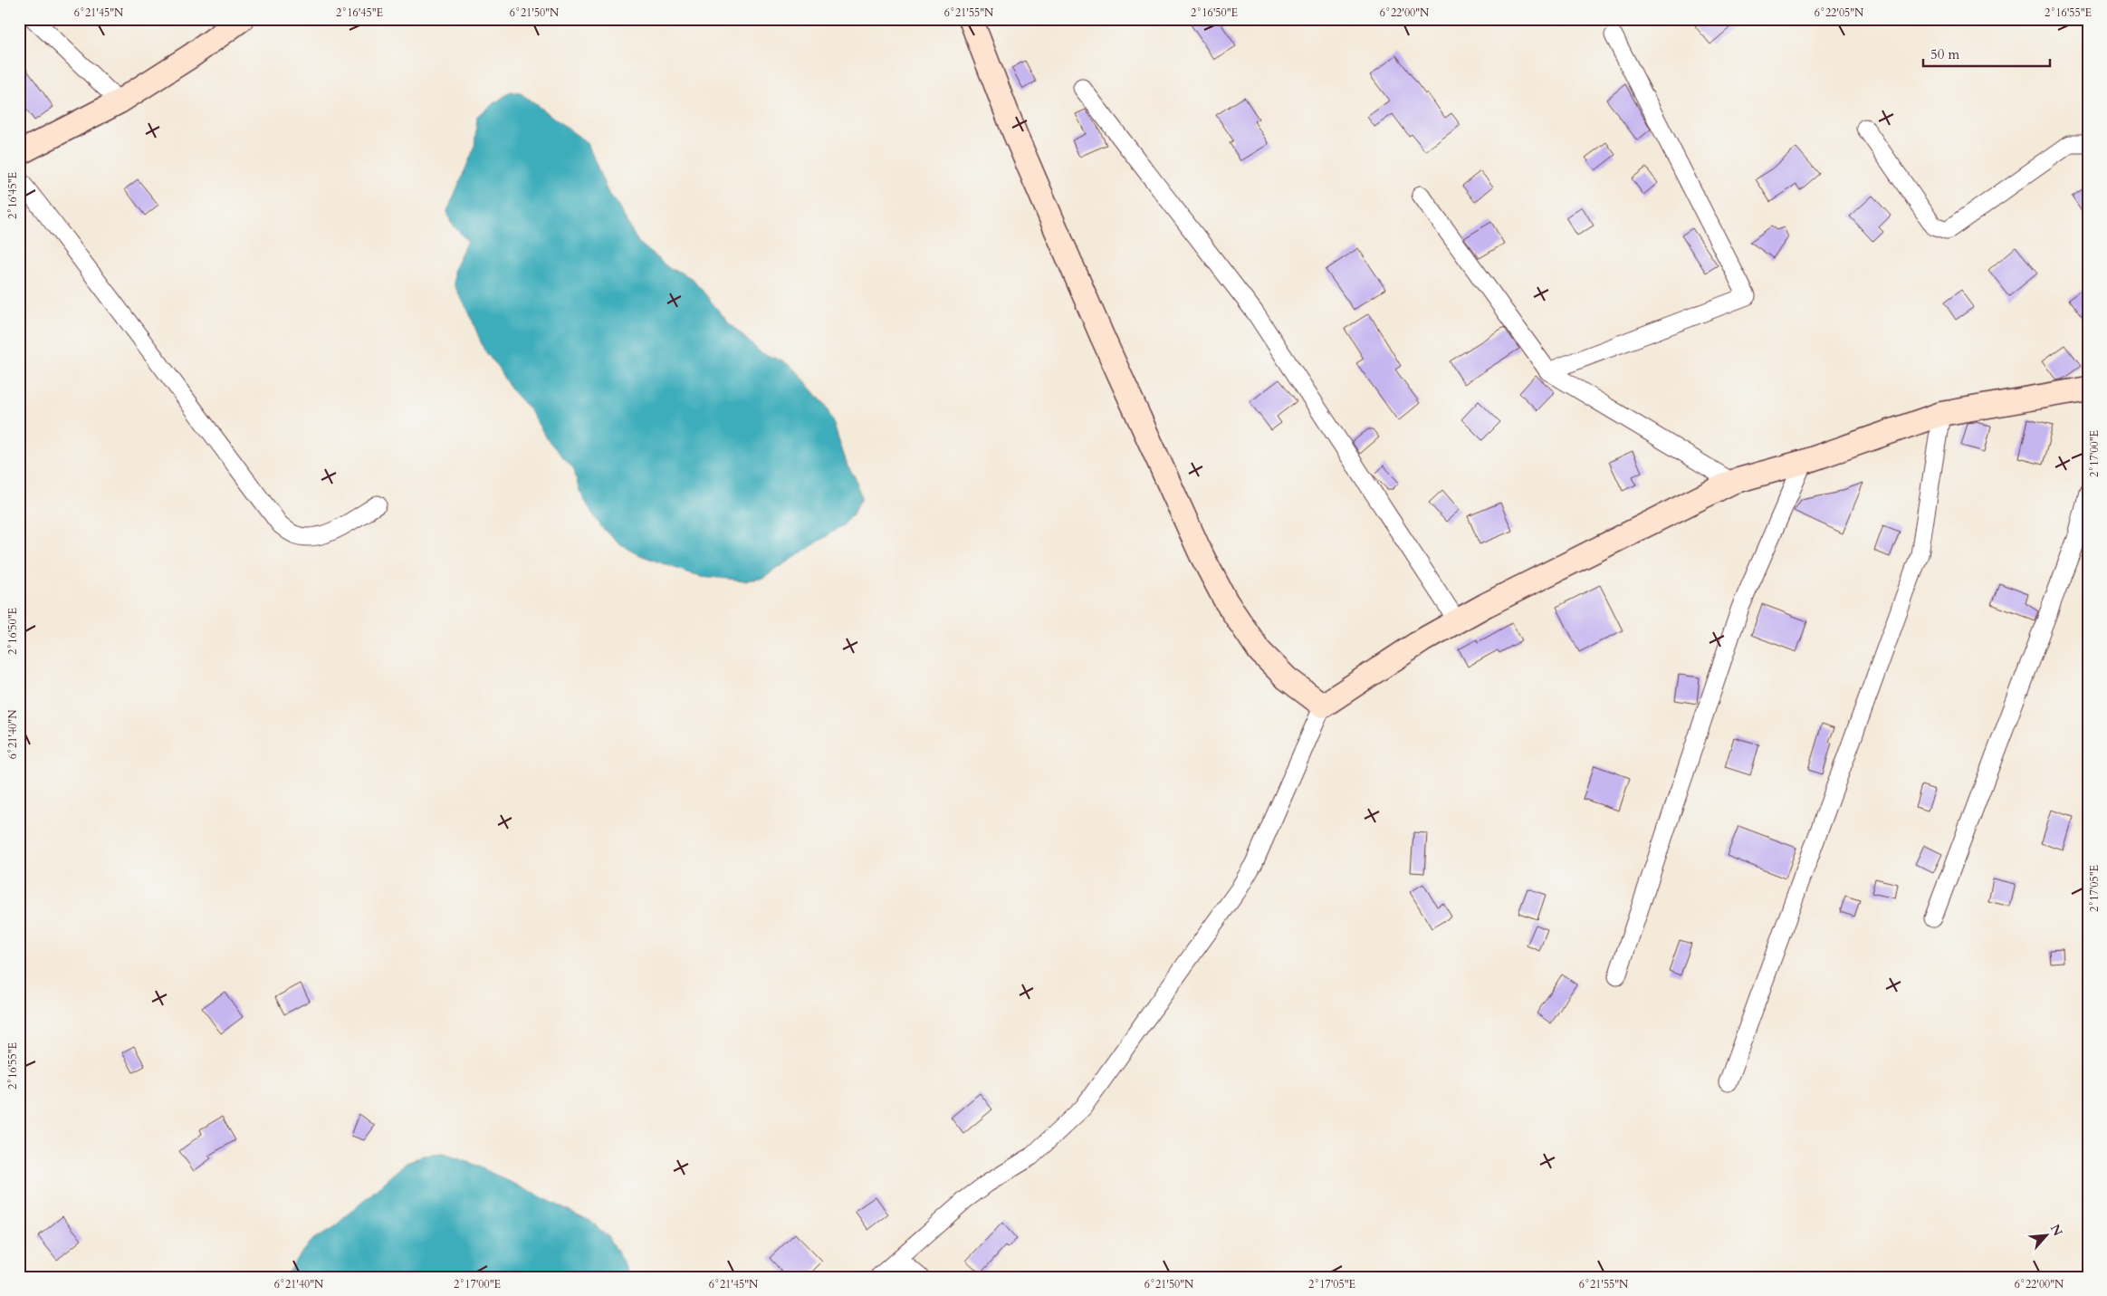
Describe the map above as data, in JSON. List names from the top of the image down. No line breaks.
{"scale_bar":"50 m","north":"top right","coordinates":["6°21'45\"N","2°16'45\"E","6°21'50\"N","6°21'55\"N","2°16'50\"E","6°22'00\"N","6°22'05\"N","2°16'55\"E","2°17'00\"E","6°21'40\"N","2°17'05\"E"]}
